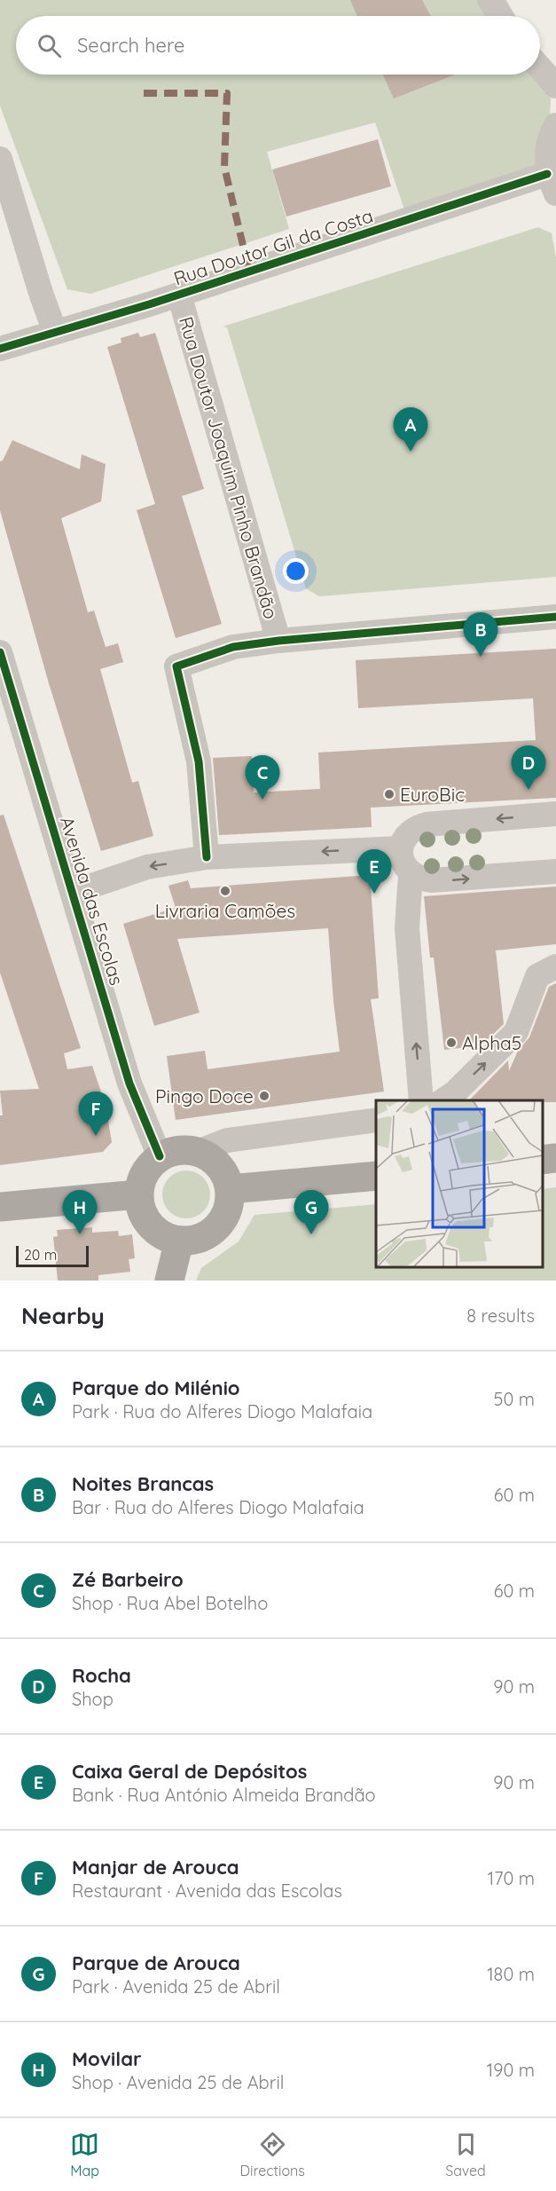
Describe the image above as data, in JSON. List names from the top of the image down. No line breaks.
{"streets":{"street":["Rua Doutor Gil da Costa","Rua Doutor Joaquim Pinho Brandão","Avenida das Escolas"]},"crossings":[["Rua Doutor Gil da Costa","Rua Doutor Joaquim Pinho Brandão"]],"places":["EuroBic","Livraria Camões","Alpha5","Pingo Doce"],"scale_bar":"20 m","page":{"search":"Search here","pins":["A","B","D","C","E","F","G","H"],"scale":"20 m","heading":["Nearby","8 results"],"list":[{"mark":"A","name":"Parque do Milénio","note":"Park · Rua do Alferes Diogo Malafaia","value":"50 m"},{"mark":"B","name":"Noites Brancas","note":"Bar · Rua do Alferes Diogo Malafaia","value":"60 m"},{"mark":"C","name":"Zé Barbeiro","note":"Shop · Rua Abel Botelho","value":"60 m"},{"mark":"D","name":"Rocha","note":"Shop","value":"90 m"},{"mark":"E","name":"Caixa Geral de Depósitos","note":"Bank · Rua António Almeida Brandão","value":"90 m"},{"mark":"F","name":"Manjar de Arouca","note":"Restaurant · Avenida das Escolas","value":"170 m"},{"mark":"G","name":"Parque de Arouca","note":"Park · Avenida 25 de Abril","value":"180 m"},{"mark":"H","name":"Movilar","note":"Shop · Avenida 25 de Abril","value":"190 m"}],"nav":["Map","Directions","Saved"]}}
